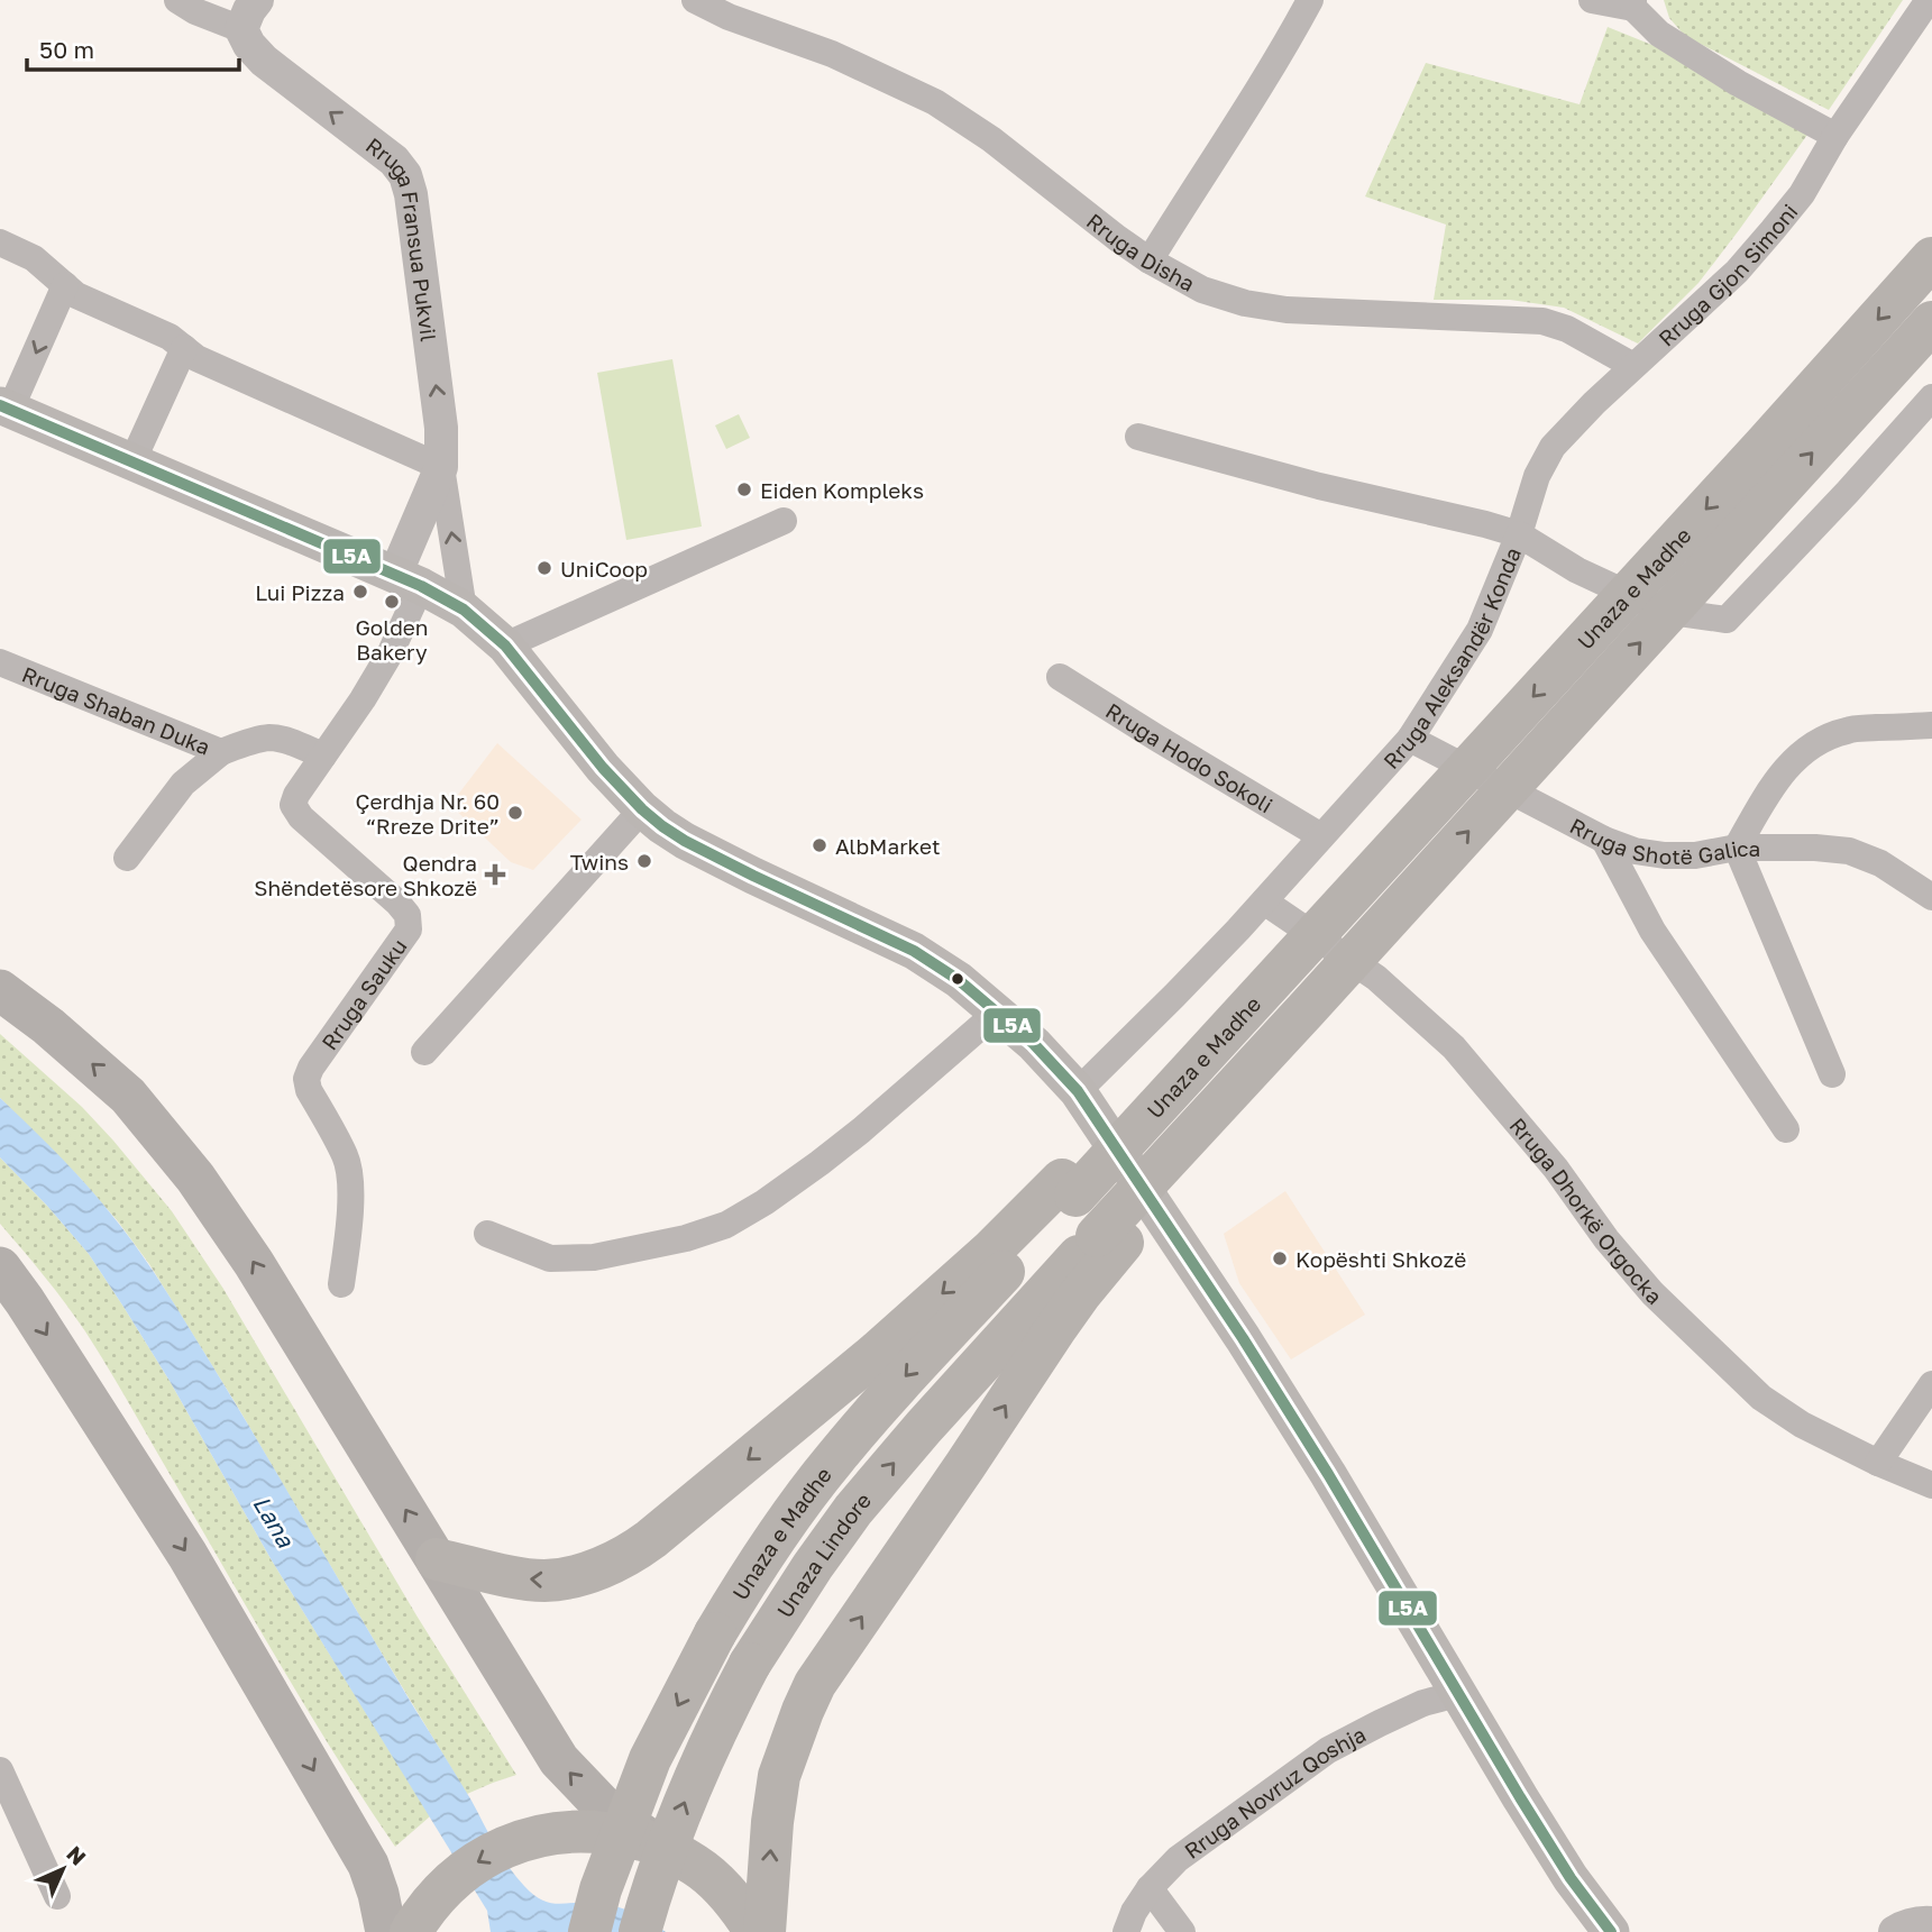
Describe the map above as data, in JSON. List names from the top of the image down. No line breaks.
{"streets":{"highway":["Unaza e Madhe","Unaza Lindore"],"street":["Rruga Fransua Pukvil","Rruga Disha","Rruga Gjon Simoni","Rruga Aleksandër Konda","Rruga Shaban Duka","Rruga Hodo Sokoli","Rruga Shotë Galica","Rruga Sauku","Rruga Dhorkë Orgocka","Rruga Novruz Qoshja"]},"crossings":[["Rruga Fransua Pukvil","Rruga Sauku"],["Rruga Disha","Rruga Gjon Simoni"],["Rruga Gjon Simoni","Rruga Aleksandër Konda"],["Unaza e Madhe","Unaza Lindore"],["Rruga Aleksandër Konda","Rruga Hodo Sokoli"],["Rruga Aleksandër Konda","Rruga Shotë Galica"],["Rruga Aleksandër Konda","Rruga Dhorkë Orgocka"],["Rruga Shaban Duka","Rruga Sauku"]],"one_way":["Rruga Fransua Pukvil"],"water":["Lana"],"places":{"other":["Eiden Kompleks","UniCoop","Lui Pizza","Golden Bakery","Çerdhja Nr. 60 “Rreze Drite”","AlbMarket","Twins","Kopështi Shkozë"],"health":["Qendra Shëndetësore Shkozë"]},"lines":["transit line L5A"],"scale_bar":"50 m","north":"top right"}
